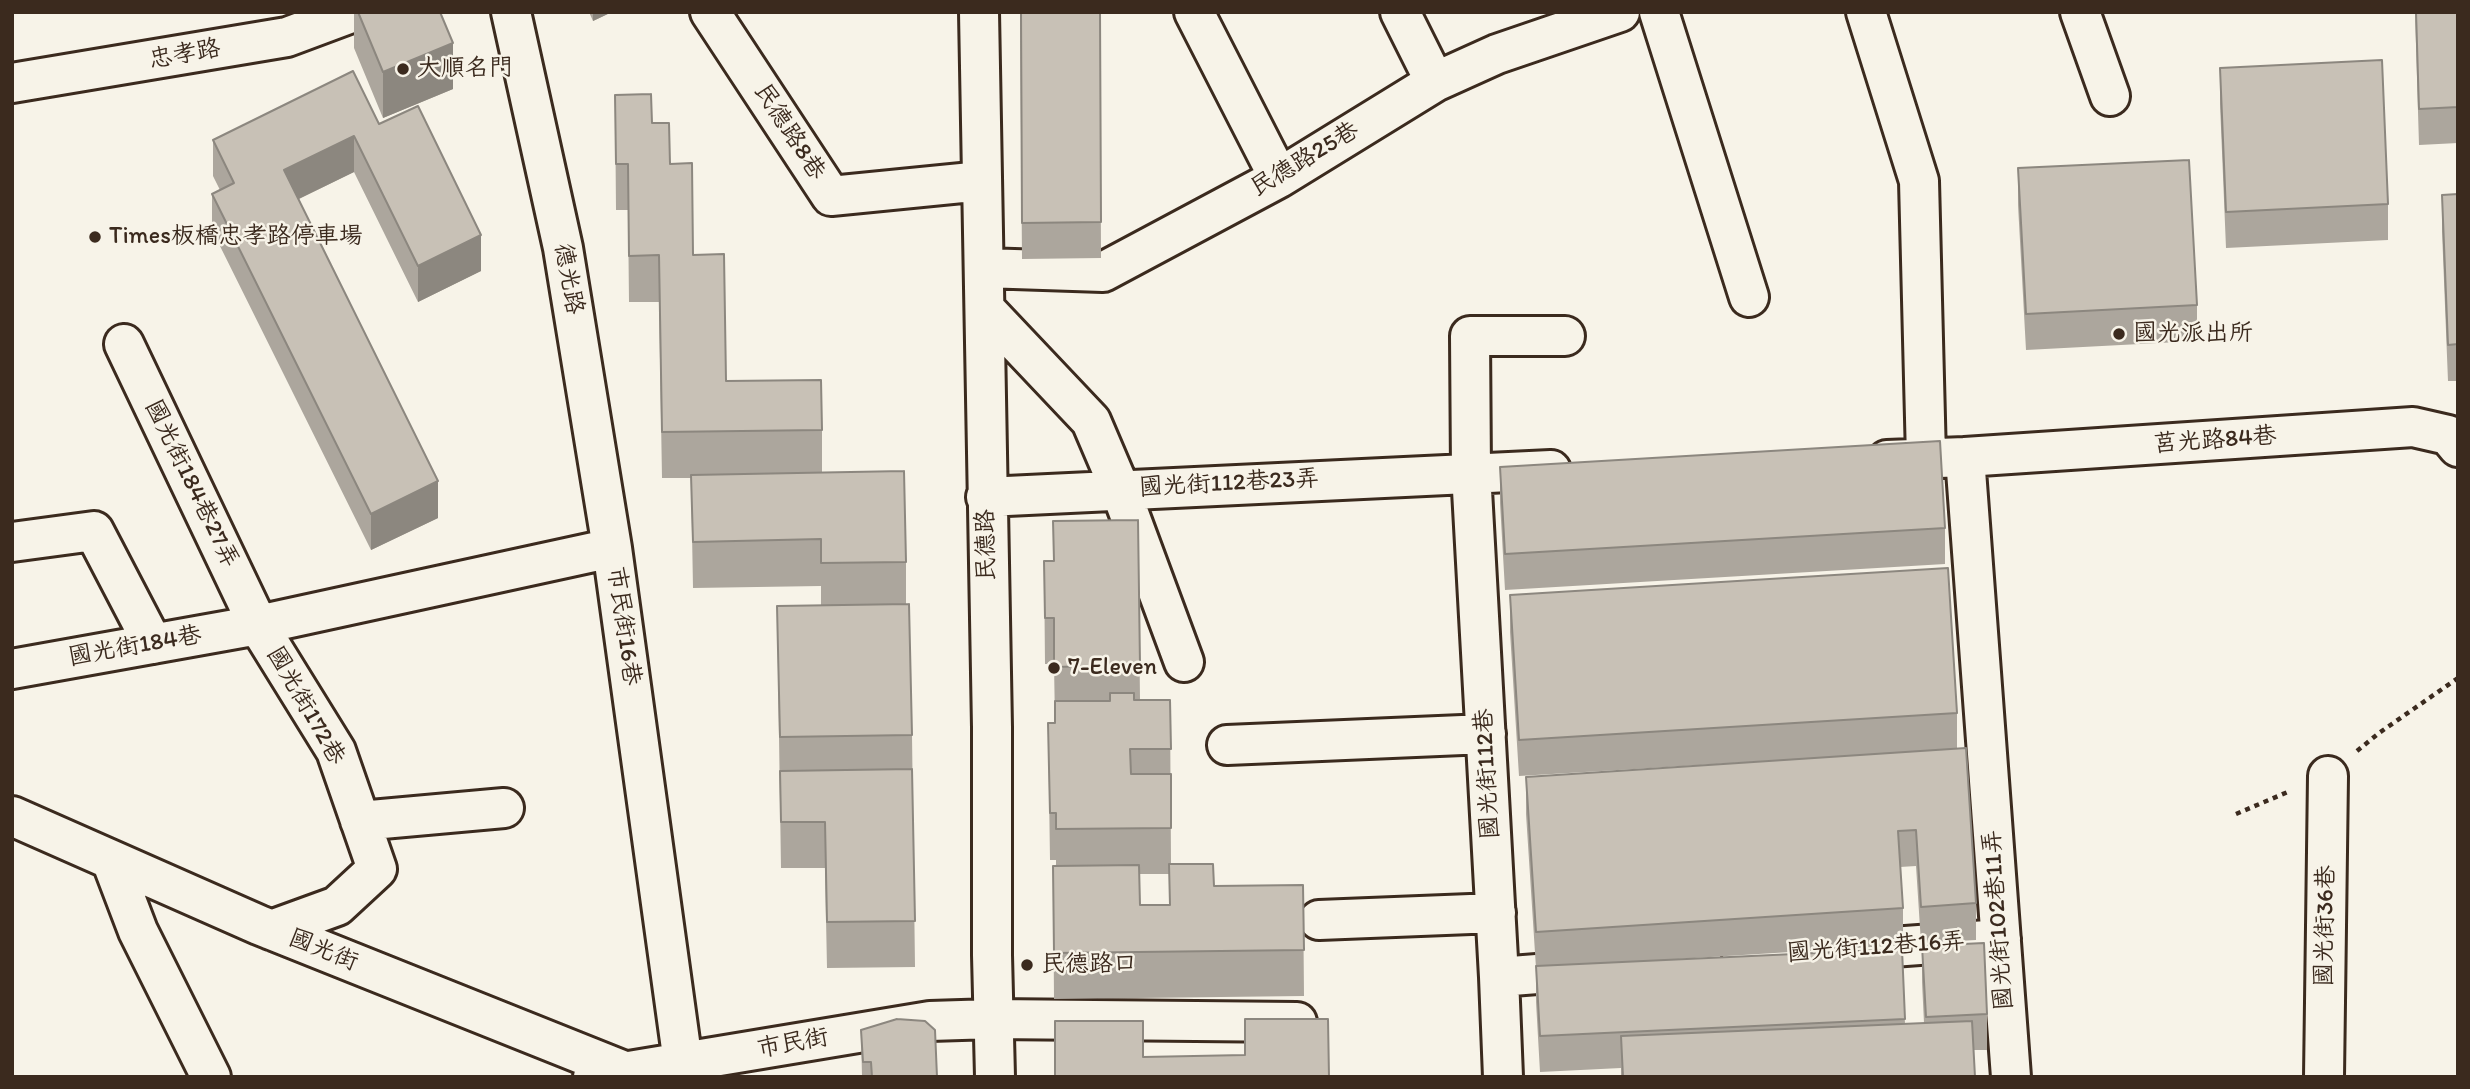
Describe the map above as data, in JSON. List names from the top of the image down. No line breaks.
{"streets":{"street":["忠孝路","民德路8巷","民德路25巷","德光路","莒光路84巷","國光街184巷27弄","國光街112巷23弄","民德路","市民街16巷","國光街184巷","國光街172巷","國光街112巷","國光街102巷11弄","國光街36巷","國光街112巷16弄","國光街","市民街"]},"crossings":[["民德路8巷","民德路"],["民德路25巷","民德路"],["德光路","市民街16巷"],["莒光路84巷","國光街102巷11弄"],["國光街184巷27弄","市民街16巷"],["國光街184巷27弄","國光街184巷"],["國光街184巷27弄","國光街172巷"],["國光街112巷23弄","民德路"],["國光街112巷23弄","國光街112巷"],["民德路","市民街"],["市民街16巷","國光街184巷"],["市民街16巷","國光街172巷"],["市民街16巷","市民街"],["國光街184巷","國光街172巷"],["國光街172巷","國光街"],["國光街102巷11弄","國光街112巷16弄"],["國光街","市民街"]],"places":["大順名門","Times板橋忠孝路停車場","國光派出所","7-Eleven","民德路口"]}
